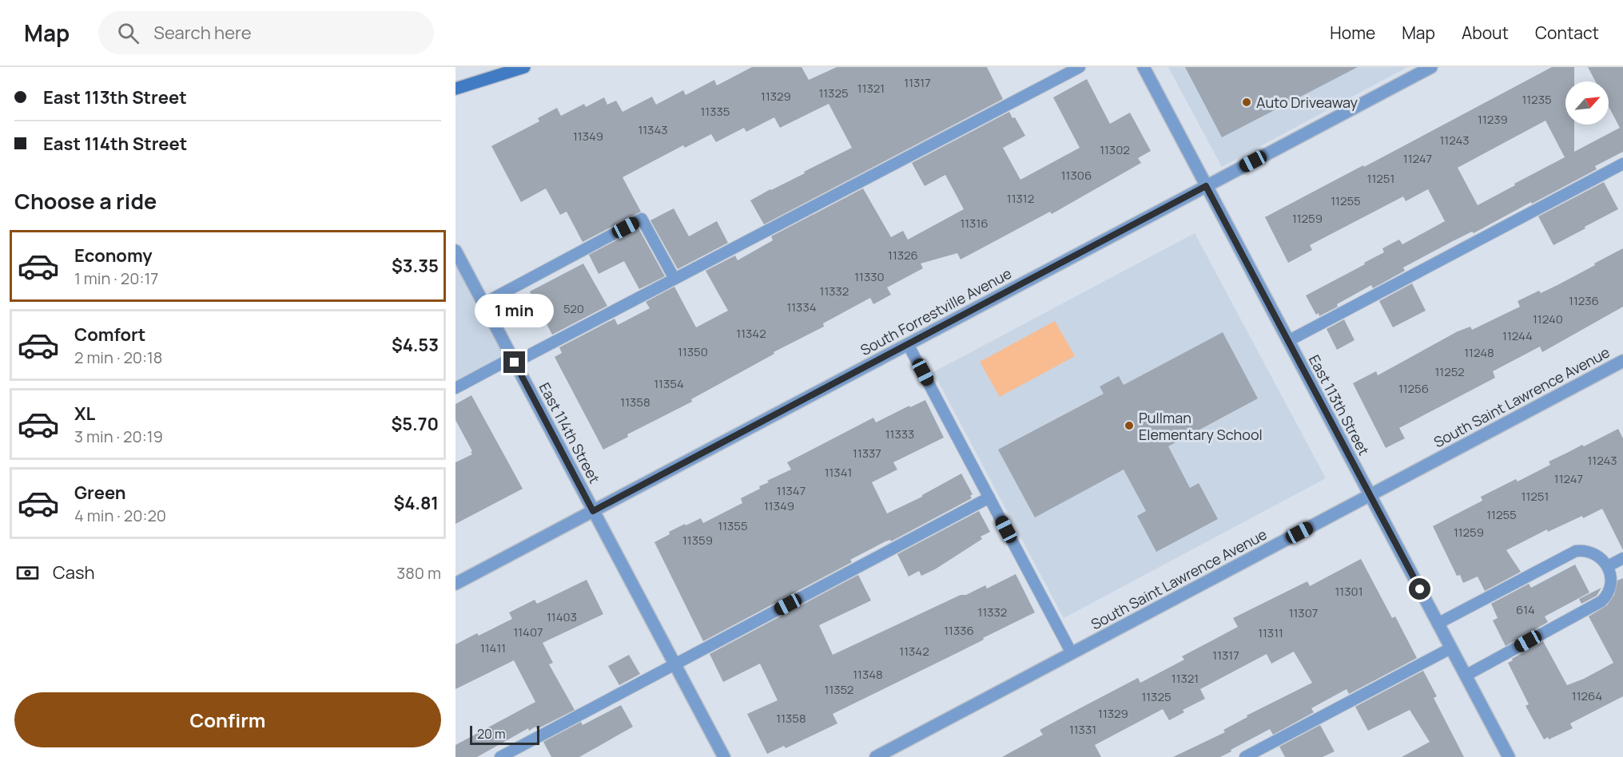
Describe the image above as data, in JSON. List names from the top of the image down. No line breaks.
{"streets":{"street":["South Forrestville Avenue","South Saint Lawrence Avenue","East 113th Street","East 114th Street"]},"crossings":[["South Forrestville Avenue","East 113th Street"],["South Forrestville Avenue","East 114th Street"],["South Saint Lawrence Avenue","East 113th Street"]],"places":["Auto Driveaway","Pullman Elementary School"],"house_numbers":["11317","11321","11325","11329","11235","11335","11239","11343","11349","11243","11302","11247","11306","11251","11312","11255","11259","11316","11326","11330","11332","11236","11334","520","11240","11342","11244","11350","11248","11252","11354","11256","11358","11333","11337","11243","11341","11247","11347","11251","11349","11255","11355","11259","11359","11301","614","11332","11307","11403","11336","11407","11311","11411","11342","11317","11348","11321","11352","11264","11325","11329","11358","11331"],"scale_bar":"20 m","north":"top right","page":{"header":"Map","search":"Search here","nav":["Home","Map","About","Contact"],"banner":["East 113th Street","East 114th Street"],"heading":"Choose a ride","list":[{"name":"Economy","note":"1 min · 20:17","value":"$3.35"},{"name":"Comfort","note":"2 min · 20:18","value":"$4.53"},{"name":"XL","note":"3 min · 20:19","value":"$5.70"},{"name":"Green","note":"4 min · 20:20","value":"$4.81"}],"bubble":"1 min","pay":["Cash","380 m"],"buttons":"Confirm","scale":"20 m"}}
